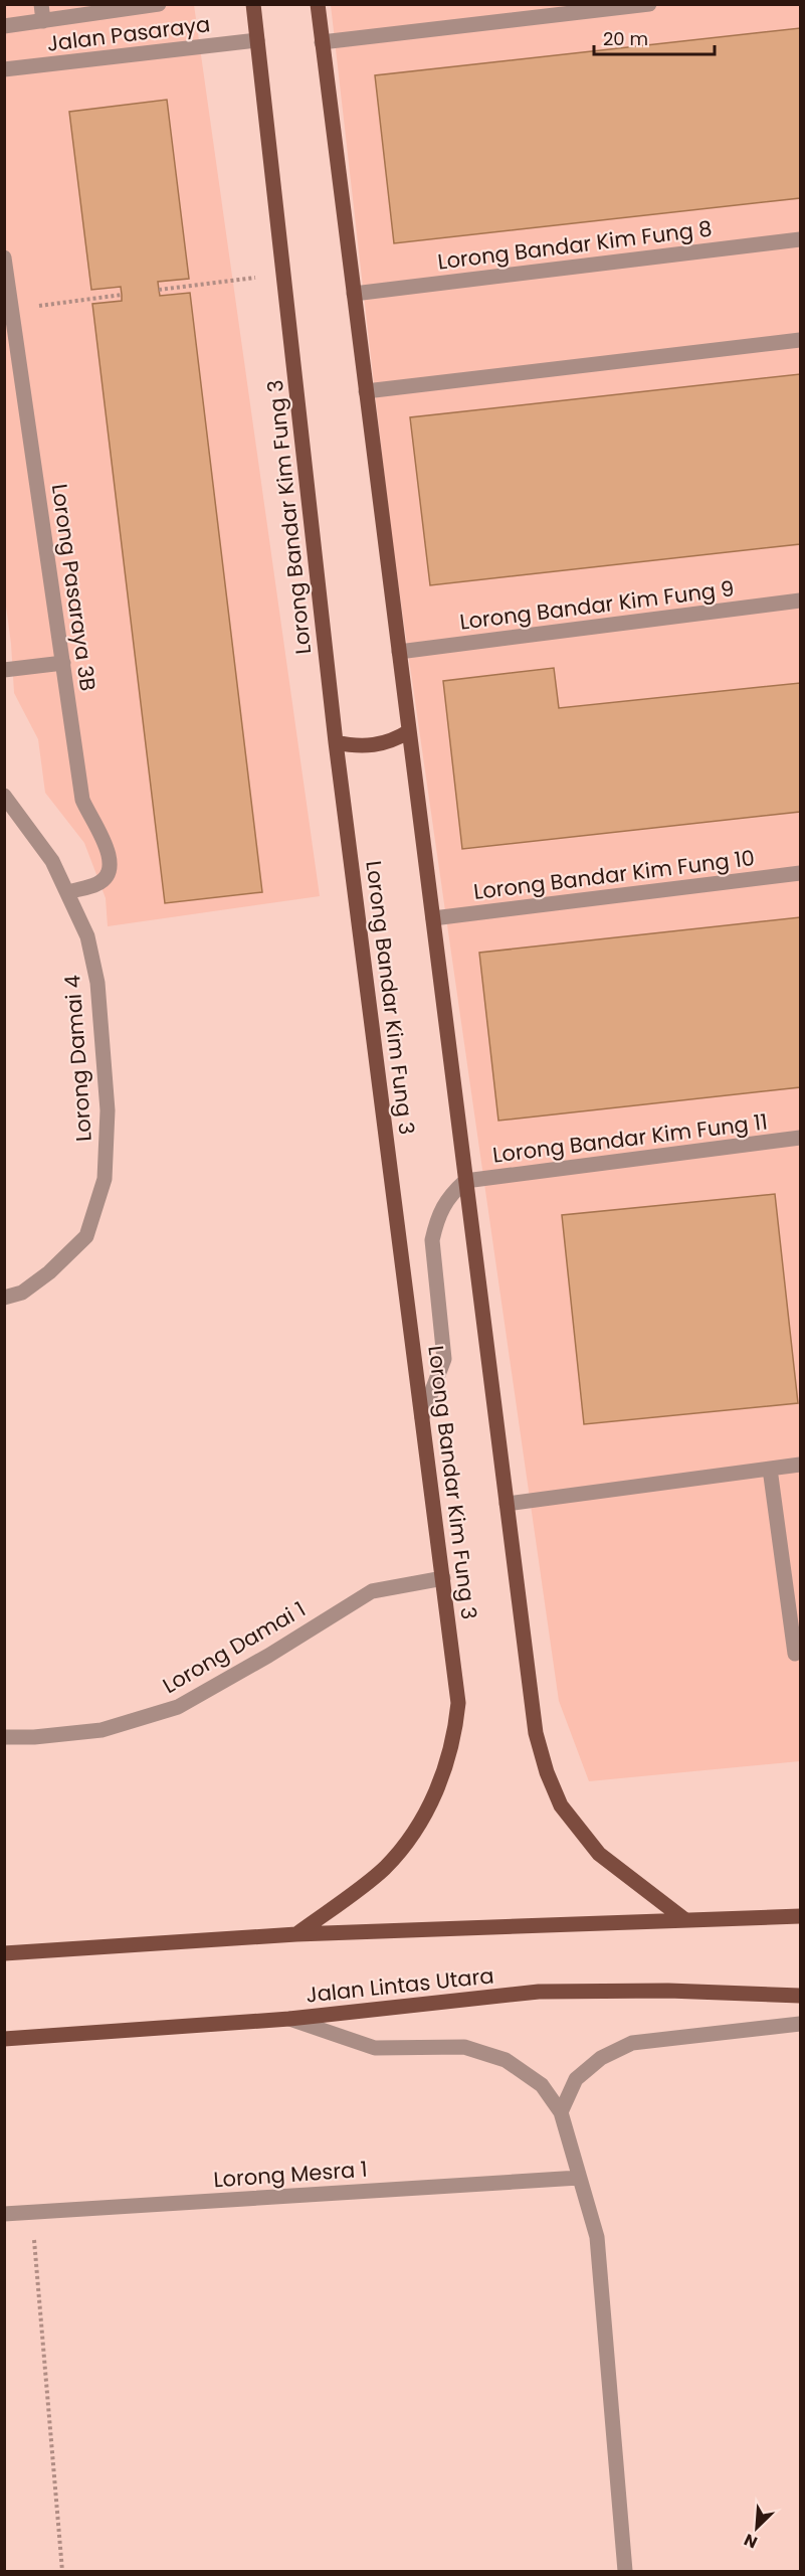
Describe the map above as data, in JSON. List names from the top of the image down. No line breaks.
{"streets":{"main road":["Lorong Bandar Kim Fung 3","Jalan Lintas Utara"],"street":["Jalan Pasaraya","Lorong Bandar Kim Fung 8","Lorong Pasaraya 3B","Lorong Bandar Kim Fung 9","Lorong Bandar Kim Fung 10","Lorong Damai 4","Lorong Bandar Kim Fung 11","Lorong Damai 1","Lorong Mesra 1"]},"crossings":[["Jalan Pasaraya","Lorong Bandar Kim Fung 3"],["Lorong Bandar Kim Fung 3","Lorong Damai 1"],["Lorong Pasaraya 3B","Lorong Damai 4"]],"scale_bar":"20 m","north":"bottom left"}
